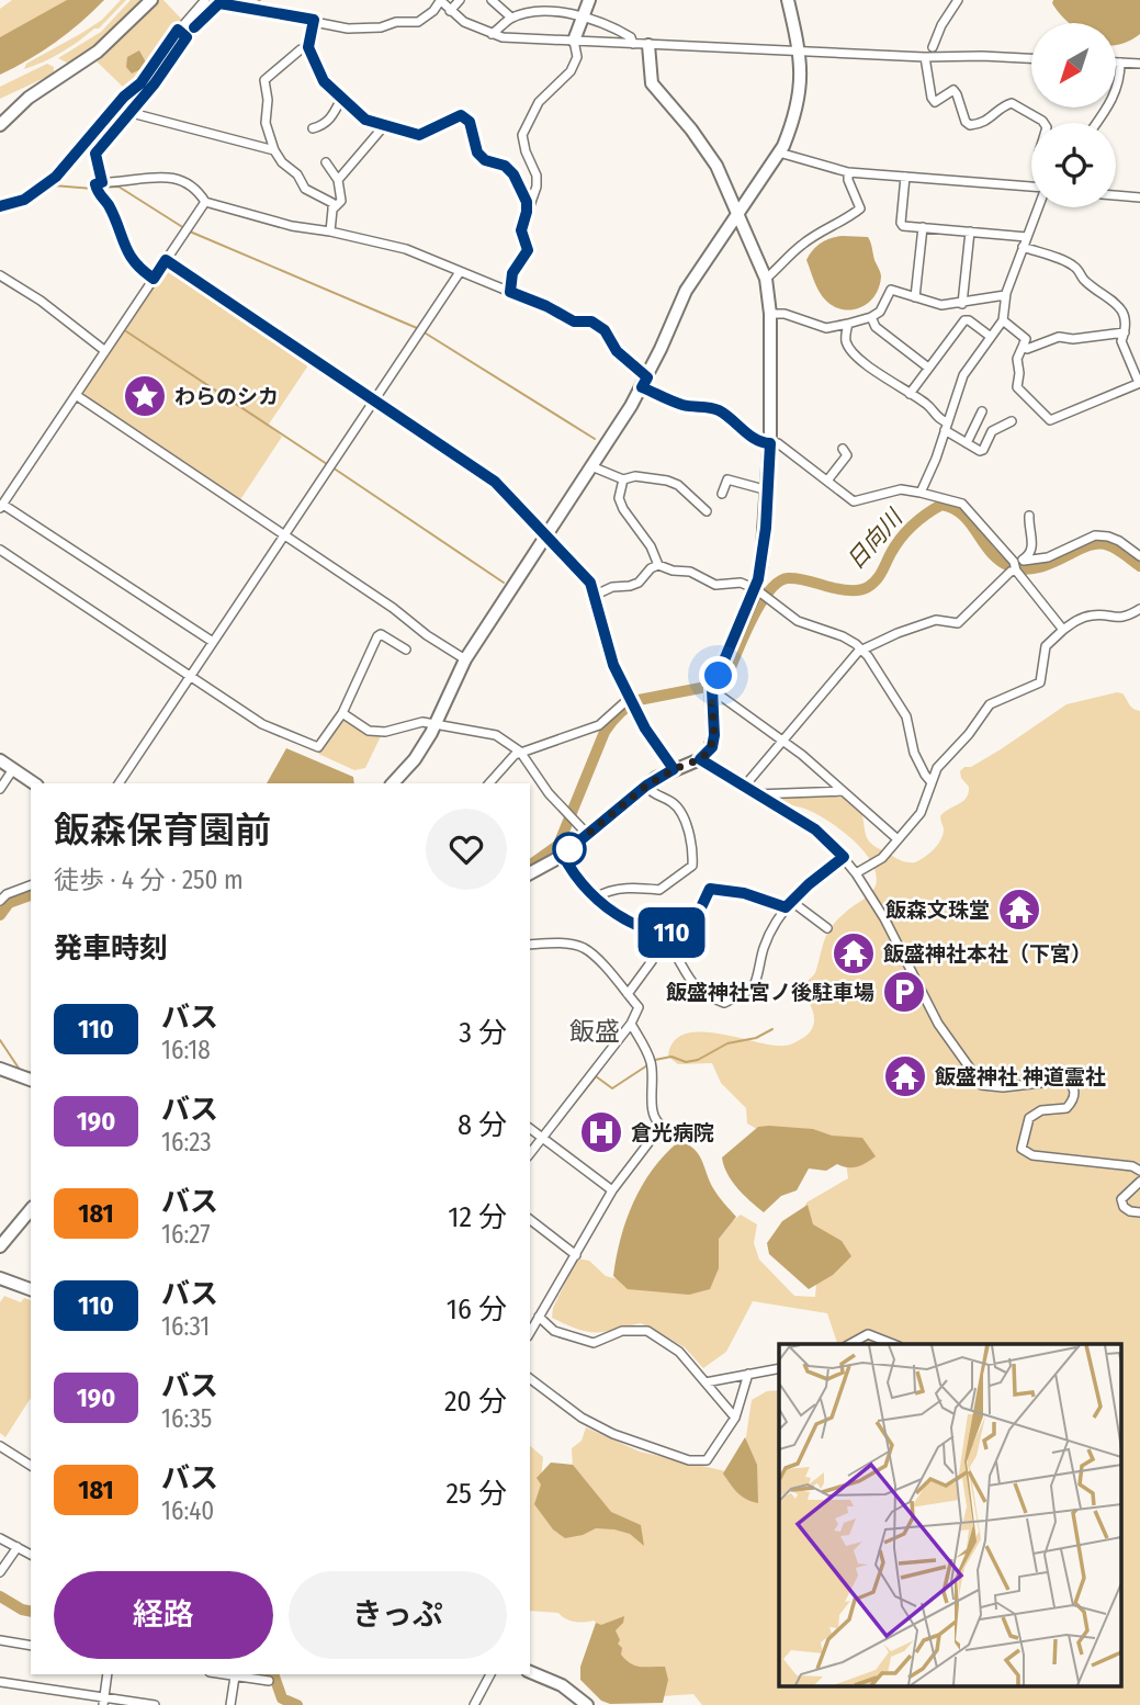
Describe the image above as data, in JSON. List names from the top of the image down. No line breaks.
{"districts":["飯盛"],"water":["日向川"],"places":{"place":["わらのシカ"],"temple":["飯森文珠堂","飯盛神社本社（下宮）","飯盛神社 神道霊社"],"parking":["飯盛神社宮ノ後駐車場"],"hospital":["倉光病院"]},"lines":["bus line 110"],"north":"bottom left","page":{"on_map":"110","heading":[["飯森保育園前","徒歩 · 4 分 · 250 m"],"発車時刻"],"list":[{"mark":"110","name":"バス","note":"16:18","value":"3 分"},{"mark":"190","name":"バス","note":"16:23","value":"8 分"},{"mark":"181","name":"バス","note":"16:27","value":"12 分"},{"mark":"110","name":"バス","note":"16:31","value":"16 分"},{"mark":"190","name":"バス","note":"16:35","value":"20 分"},{"mark":"181","name":"バス","note":"16:40","value":"25 分"}],"buttons":["経路","きっぷ"]}}
